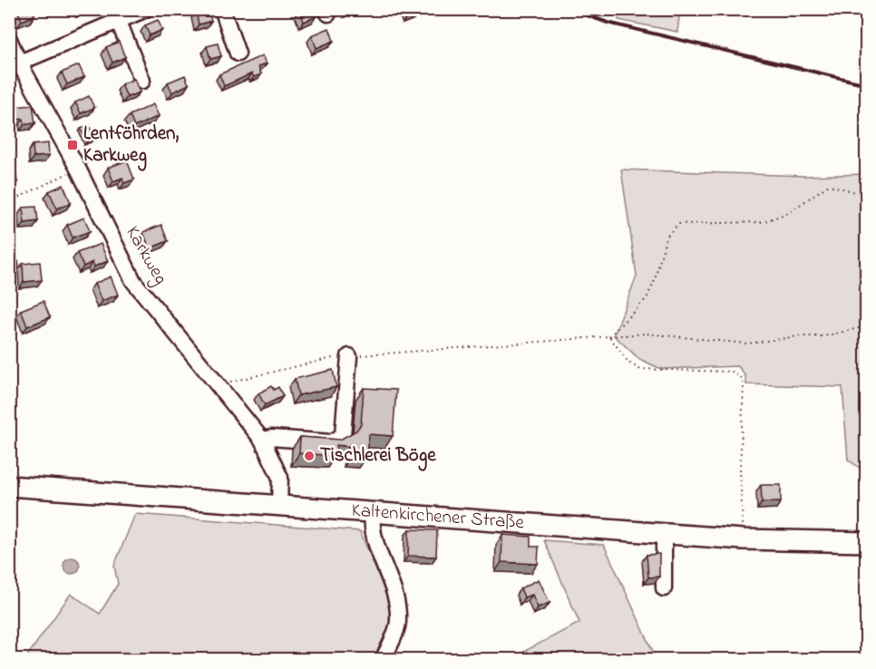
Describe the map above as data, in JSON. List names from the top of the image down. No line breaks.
{"streets":{"main road":["Kaltenkirchener Straße"],"street":["Karkweg"]},"crossings":[["Karkweg","Kaltenkirchener Straße"]],"places":{"transit":["Lentföhrden, Karkweg"],"other":["Tischlerei Böge"]}}
